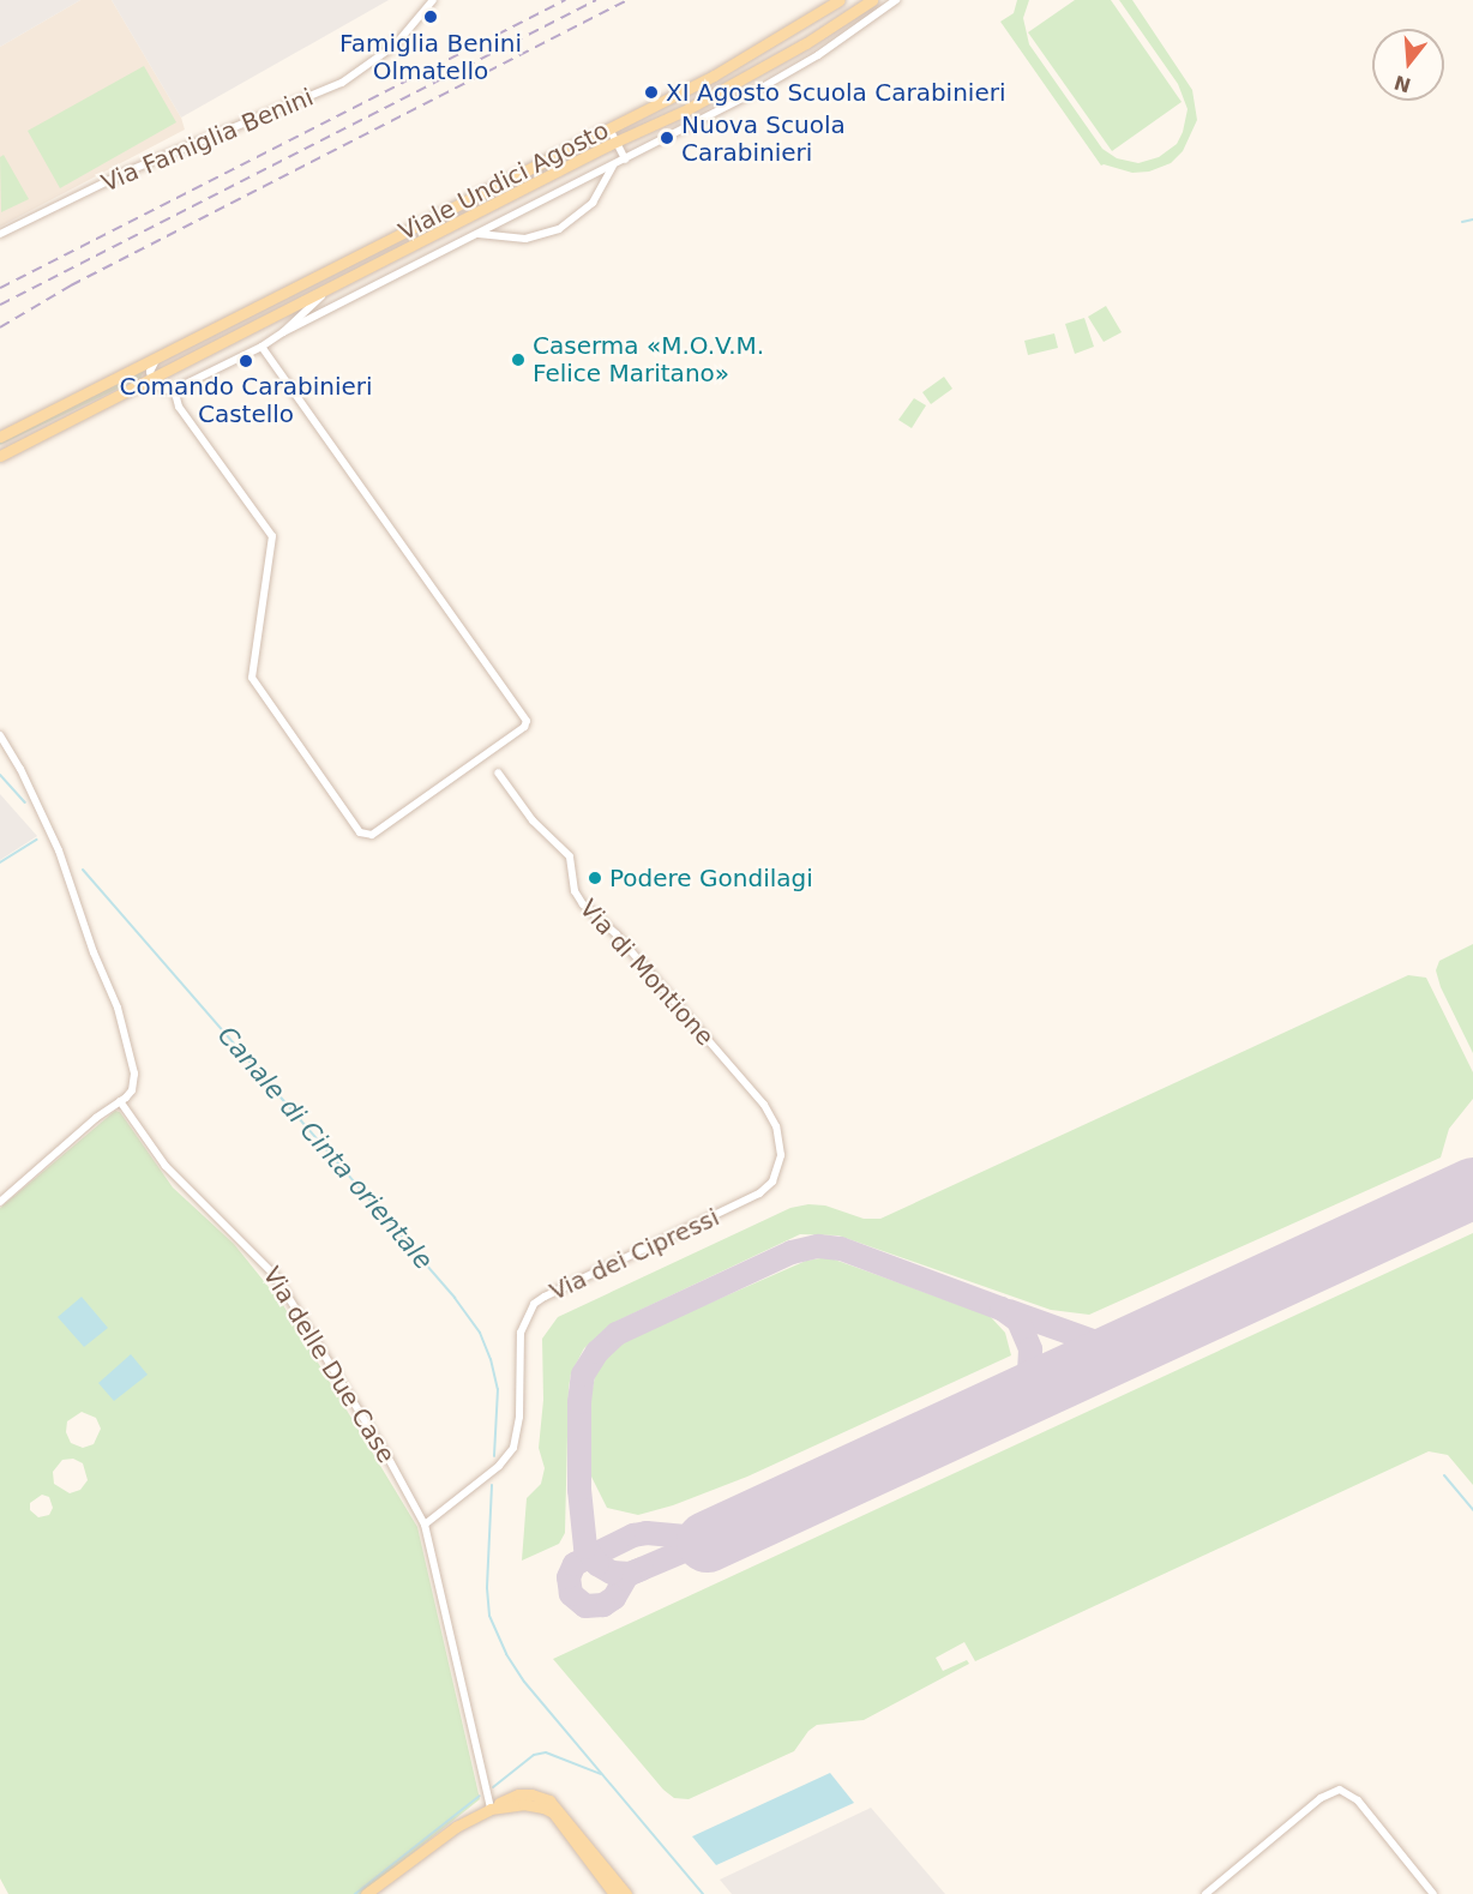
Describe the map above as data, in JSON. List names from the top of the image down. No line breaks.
{"streets":{"main road":["Viale Undici Agosto"],"street":["Via Famiglia Benini","Via di Montione","Via dei Cipressi","Via delle Due Case"]},"crossings":[["Via di Montione","Via dei Cipressi"],["Via dei Cipressi","Via delle Due Case"]],"water":["Canale di Cinta orientale"],"places":["Famiglia Benini Olmatello","XI Agosto Scuola Carabinieri","Nuova Scuola Carabinieri","Caserma «M.O.V.M. Felice Maritano»","Comando Carabinieri Castello","Podere Gondilagi"],"north":"bottom"}
